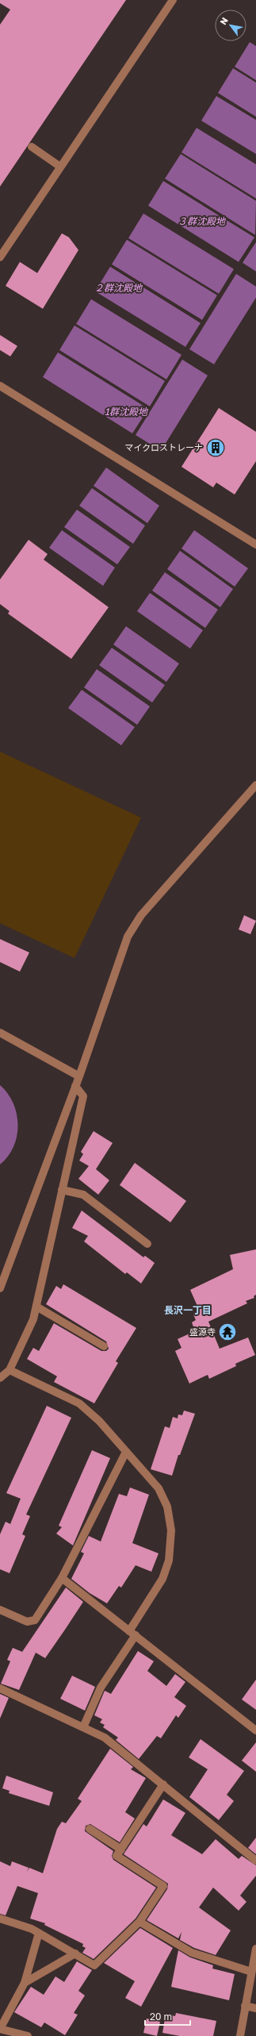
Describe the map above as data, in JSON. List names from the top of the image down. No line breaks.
{"districts":["長沢一丁目"],"water":["３群沈殿地","２群沈殿地","1群沈殿地"],"places":{"building":["マイクロストレーナ"],"temple":["盛源寺"]},"scale_bar":"20 m","north":"top left"}
